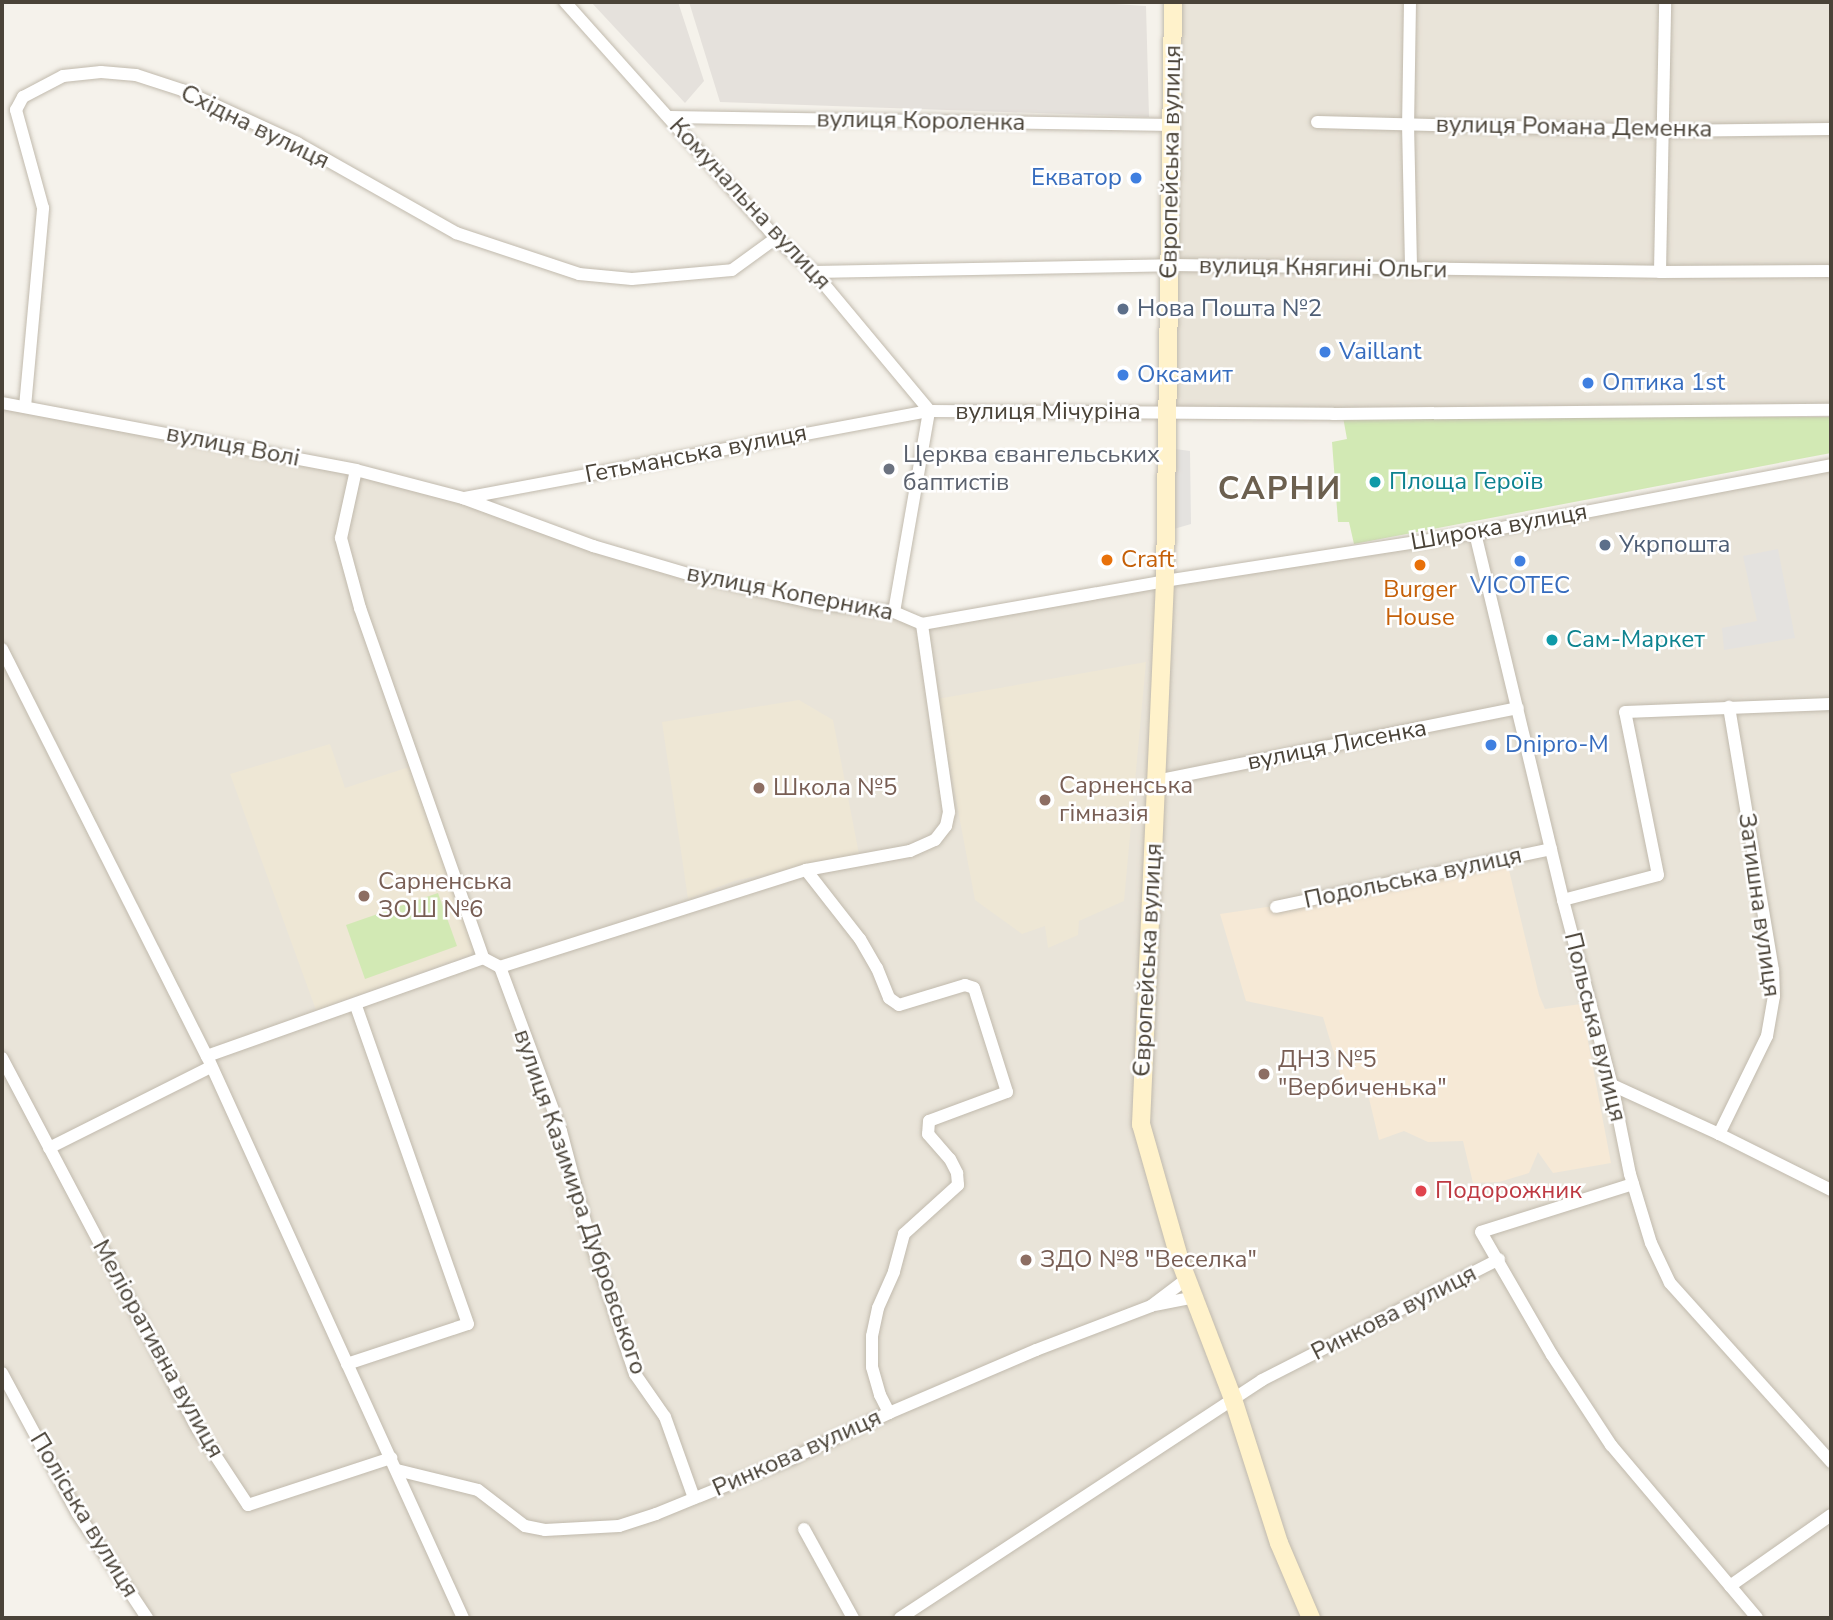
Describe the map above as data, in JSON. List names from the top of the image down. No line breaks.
{"streets":{"main road":["Європейська вулиця"],"street":["вулиця Короленка","Східна вулиця","вулиця Романа Деменка","Комунальна вулиця","вулиця Княгині Ольги","вулиця Мічуріна","вулиця Волі","Гетьманська вулиця","Широка вулиця","вулиця Коперника","вулиця Лисенка","Подольська вулиця","Затишна вулиця","Польська вулиця","вулиця Казимира Дубровського","Ринкова вулиця","Меліоративна вулиця","Поліська вулиця"]},"crossings":[["вулиця Короленка","Європейська вулиця"],["вулиця Короленка","Комунальна вулиця"],["Східна вулиця","Комунальна вулиця"],["Східна вулиця","вулиця Волі"],["Європейська вулиця","вулиця Княгині Ольги"],["Європейська вулиця","вулиця Мічуріна"],["Європейська вулиця","Широка вулиця"],["Європейська вулиця","вулиця Коперника"],["Європейська вулиця","вулиця Лисенка"],["Європейська вулиця","Ринкова вулиця"],["Комунальна вулиця","вулиця Княгині Ольги"],["Комунальна вулиця","вулиця Мічуріна"],["Комунальна вулиця","Гетьманська вулиця"],["вулиця Мічуріна","Гетьманська вулиця"],["вулиця Волі","Гетьманська вулиця"],["вулиця Волі","вулиця Коперника"],["Гетьманська вулиця","вулиця Коперника"],["Широка вулиця","вулиця Коперника"],["Широка вулиця","Польська вулиця"],["вулиця Лисенка","Польська вулиця"],["Подольська вулиця","Польська вулиця"],["Польська вулиця","Ринкова вулиця"],["вулиця Казимира Дубровського","Ринкова вулиця"],["Ринкова вулиця","Меліоративна вулиця"]],"districts":["САРНИ"],"places":["Екватор","Нова Пошта №2","Vaillant","Оксамит","Оптика 1st","Церква євангельських баптистів","Площа Героїв","Укрпошта","Craft","VICOTEC","Burger House","Сам-Маркет","Dnipro-M","Школа №5","Сарненська гімназія","Сарненська ЗОШ №6","ДНЗ №5 \"Вербиченька\"","Подорожник","ЗДО №8 \"Веселка\""]}
